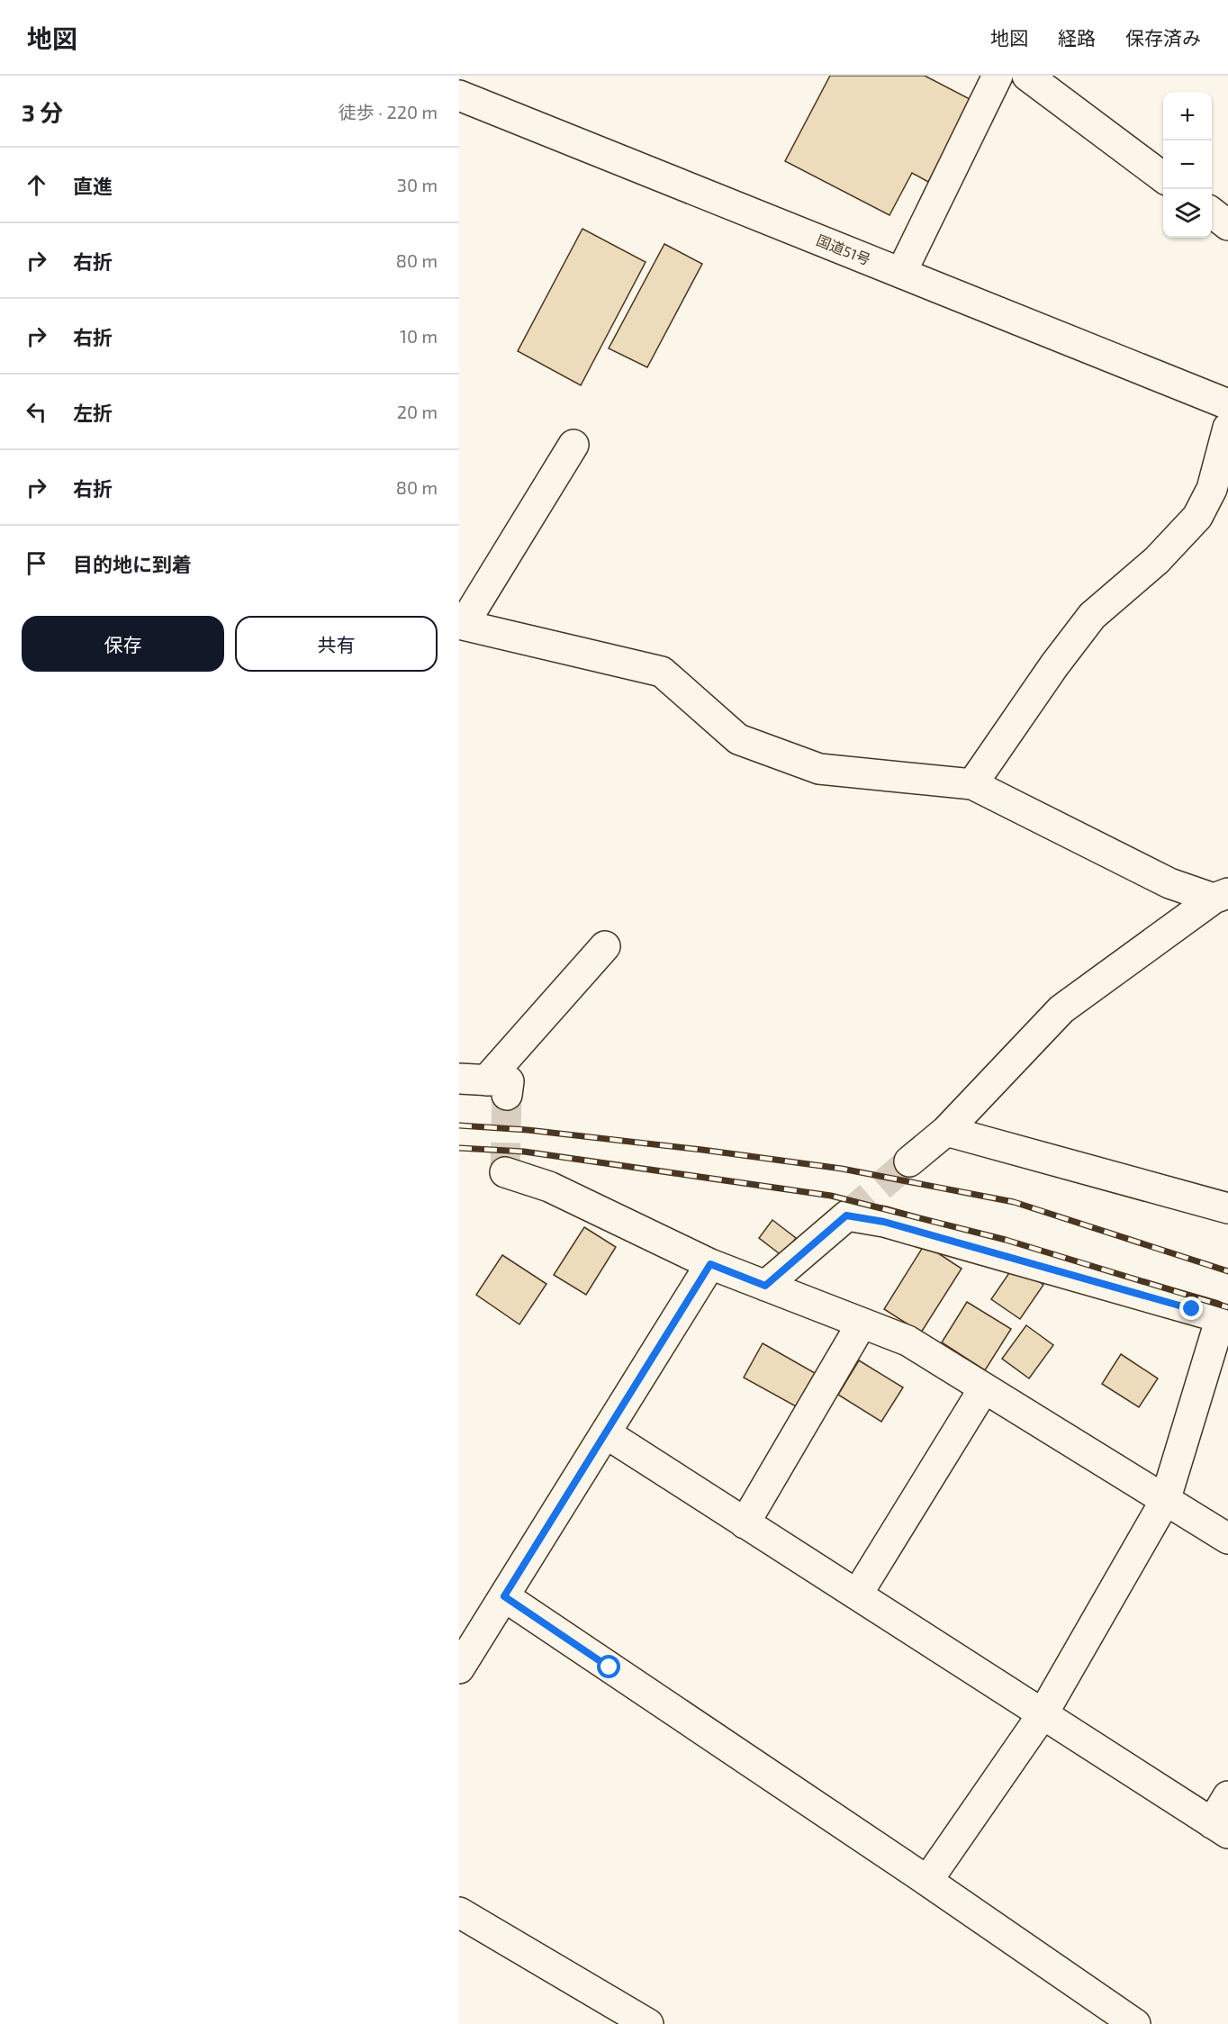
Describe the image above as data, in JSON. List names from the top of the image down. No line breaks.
{"streets":{"main road":["国道51号"]},"page":{"header":"地図","nav":["地図","経路","保存済み"],"heading":["3 分","徒歩 · 220 m"],"map_buttons":["+","−"],"list":[["直進","30 m"],["右折","80 m"],["右折","10 m"],["左折","20 m"],["右折","80 m"],"目的地に到着"],"buttons":["保存","共有"]}}
